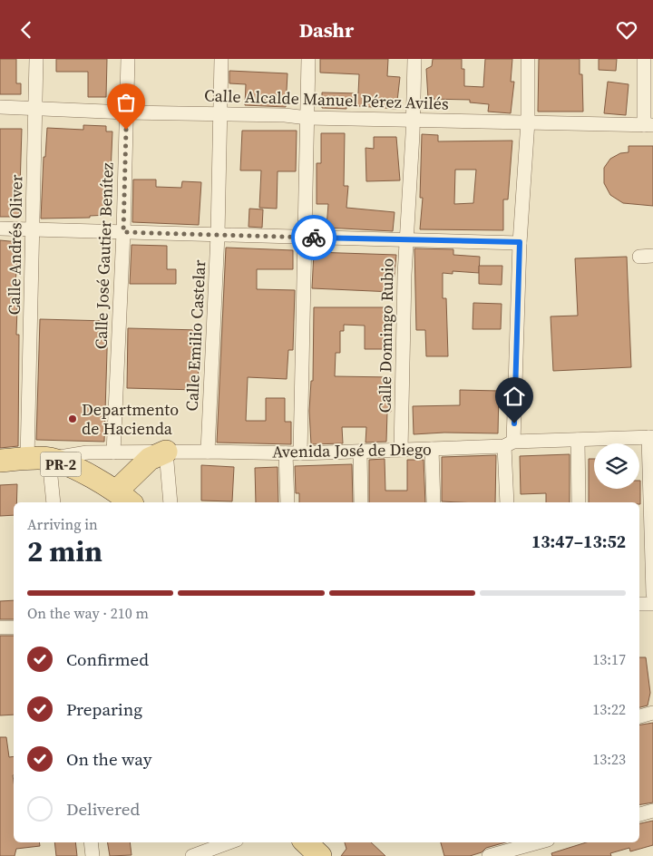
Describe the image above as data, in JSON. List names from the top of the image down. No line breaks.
{"streets":{"main road":["Avenida José de Diego","PR-2"],"street":["Calle Alcalde Manuel Pérez Avilés","Calle Andrés Oliver","Calle José Gautier Benítez","Calle Emilio Castelar","Calle Domingo Rubio"]},"crossings":[["Calle Alcalde Manuel Pérez Avilés","Calle Andrés Oliver"],["Calle Alcalde Manuel Pérez Avilés","Calle José Gautier Benítez"],["Calle Alcalde Manuel Pérez Avilés","Calle Emilio Castelar"],["Calle Alcalde Manuel Pérez Avilés","Calle Domingo Rubio"],["Calle Andrés Oliver","Avenida José de Diego"],["Calle José Gautier Benítez","Avenida José de Diego"],["Calle Emilio Castelar","Avenida José de Diego"],["Calle Domingo Rubio","Avenida José de Diego"]],"places":["Departmento de Hacienda"],"page":{"header":"Dashr","heading":["2 min","Arriving in","13:47–13:52"],"bar":"On the way · 210 m","list":[["Confirmed","13:17"],["Preparing","13:22"],["On the way","13:23"],"Delivered"]}}
